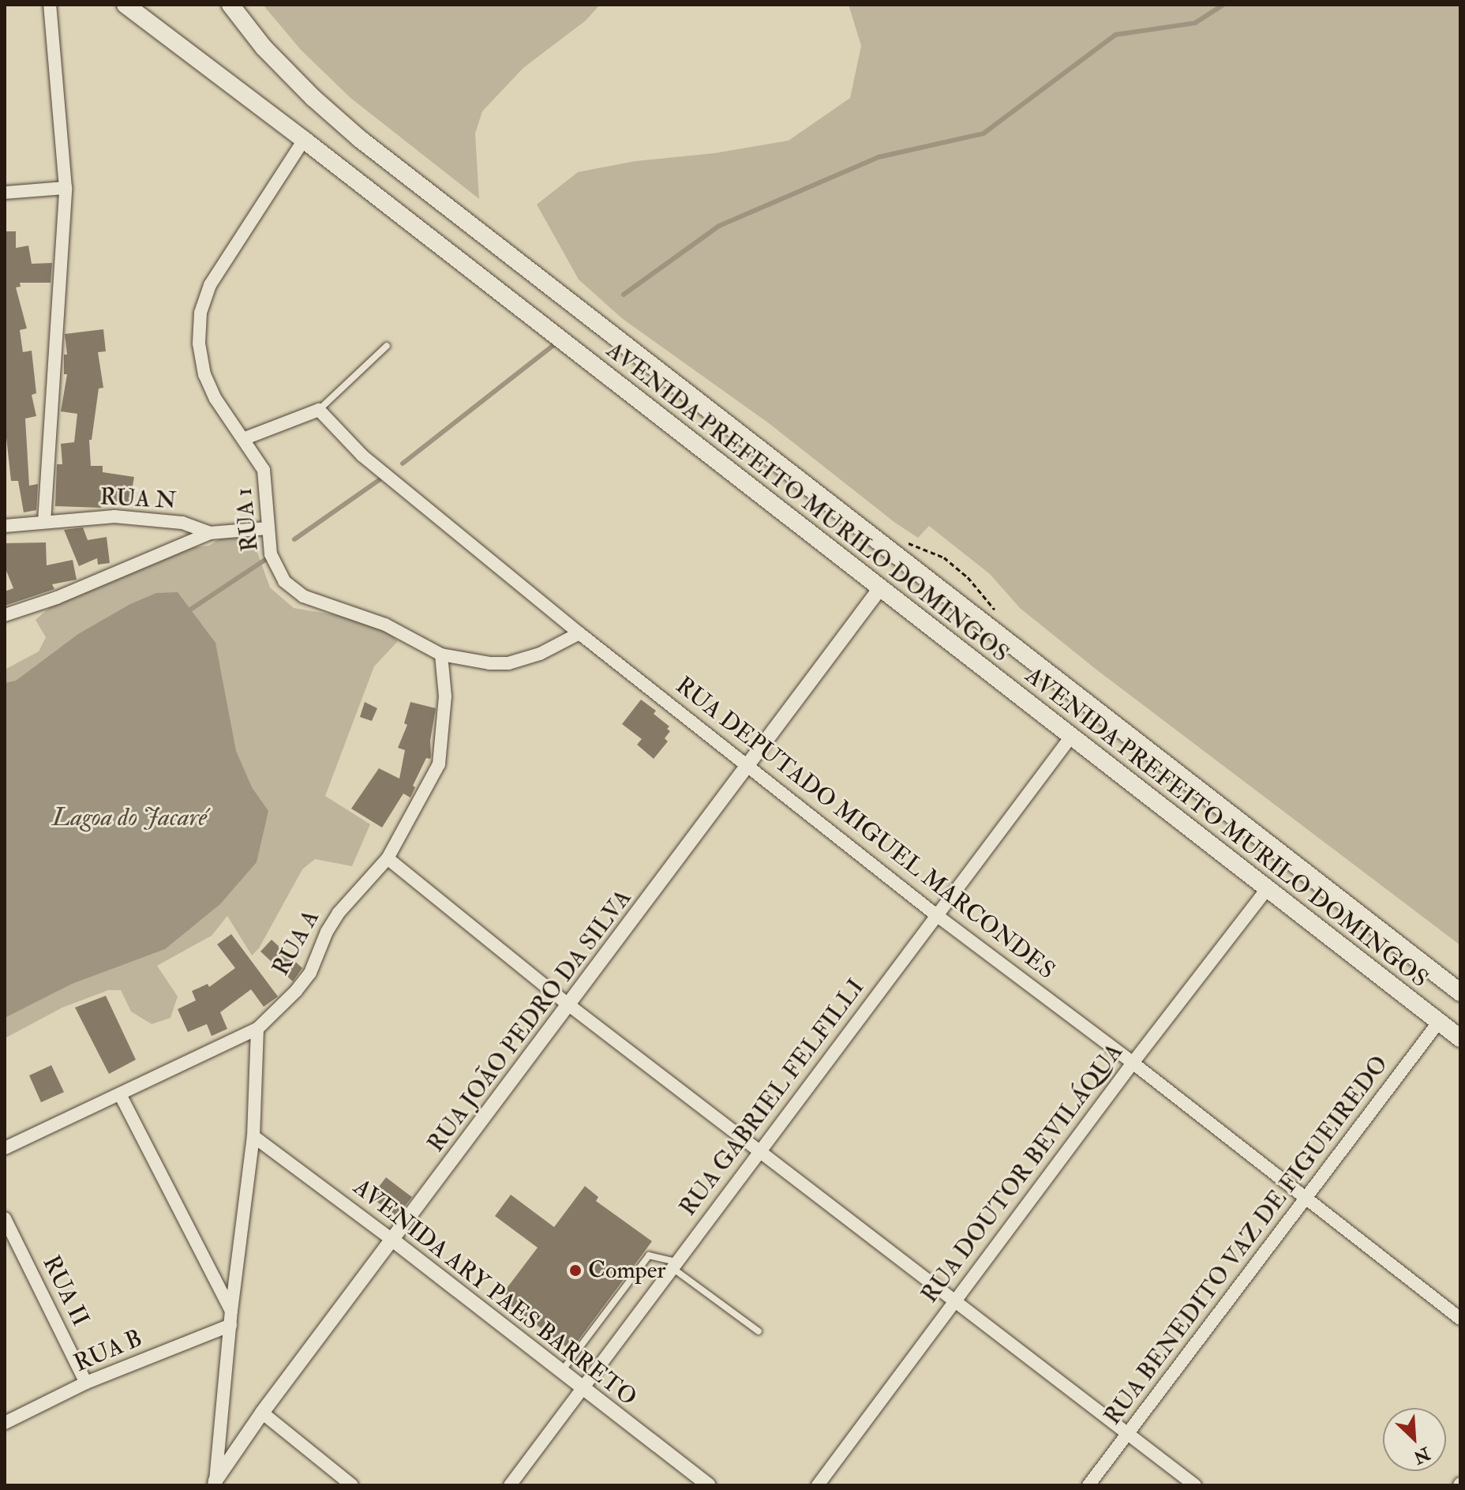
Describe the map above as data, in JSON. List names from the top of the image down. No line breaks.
{"streets":{"main road":["AVENIDA PREFEITO MURILO DOMINGOS"],"street":["RUA N","RUA 1","RUA DEPUTADO MIGUEL MARCONDES","RUA A","RUA JOÃO PEDRO DA SILVA","RUA GABRIEL FELFILLI","RUA DOUTOR BEVILÁQUA","RUA BENEDITO VAZ DE FIGUEIREDO","RUA II","AVENIDA ARY PAES BARRETO","RUA B"]},"crossings":[["RUA N","RUA 1"],["AVENIDA PREFEITO MURILO DOMINGOS","RUA 1"],["AVENIDA PREFEITO MURILO DOMINGOS","RUA JOÃO PEDRO DA SILVA"],["AVENIDA PREFEITO MURILO DOMINGOS","RUA GABRIEL FELFILLI"],["AVENIDA PREFEITO MURILO DOMINGOS","RUA DOUTOR BEVILÁQUA"],["AVENIDA PREFEITO MURILO DOMINGOS","RUA BENEDITO VAZ DE FIGUEIREDO"],["RUA 1","RUA DEPUTADO MIGUEL MARCONDES"],["RUA 1","RUA A"],["RUA DEPUTADO MIGUEL MARCONDES","RUA JOÃO PEDRO DA SILVA"],["RUA DEPUTADO MIGUEL MARCONDES","RUA GABRIEL FELFILLI"],["RUA DEPUTADO MIGUEL MARCONDES","RUA DOUTOR BEVILÁQUA"],["RUA DEPUTADO MIGUEL MARCONDES","RUA BENEDITO VAZ DE FIGUEIREDO"],["RUA JOÃO PEDRO DA SILVA","AVENIDA ARY PAES BARRETO"],["RUA GABRIEL FELFILLI","AVENIDA ARY PAES BARRETO"],["RUA II","RUA B"]],"water":["Lagoa do Jacaré"],"places":["Comper"],"north":"bottom right"}
